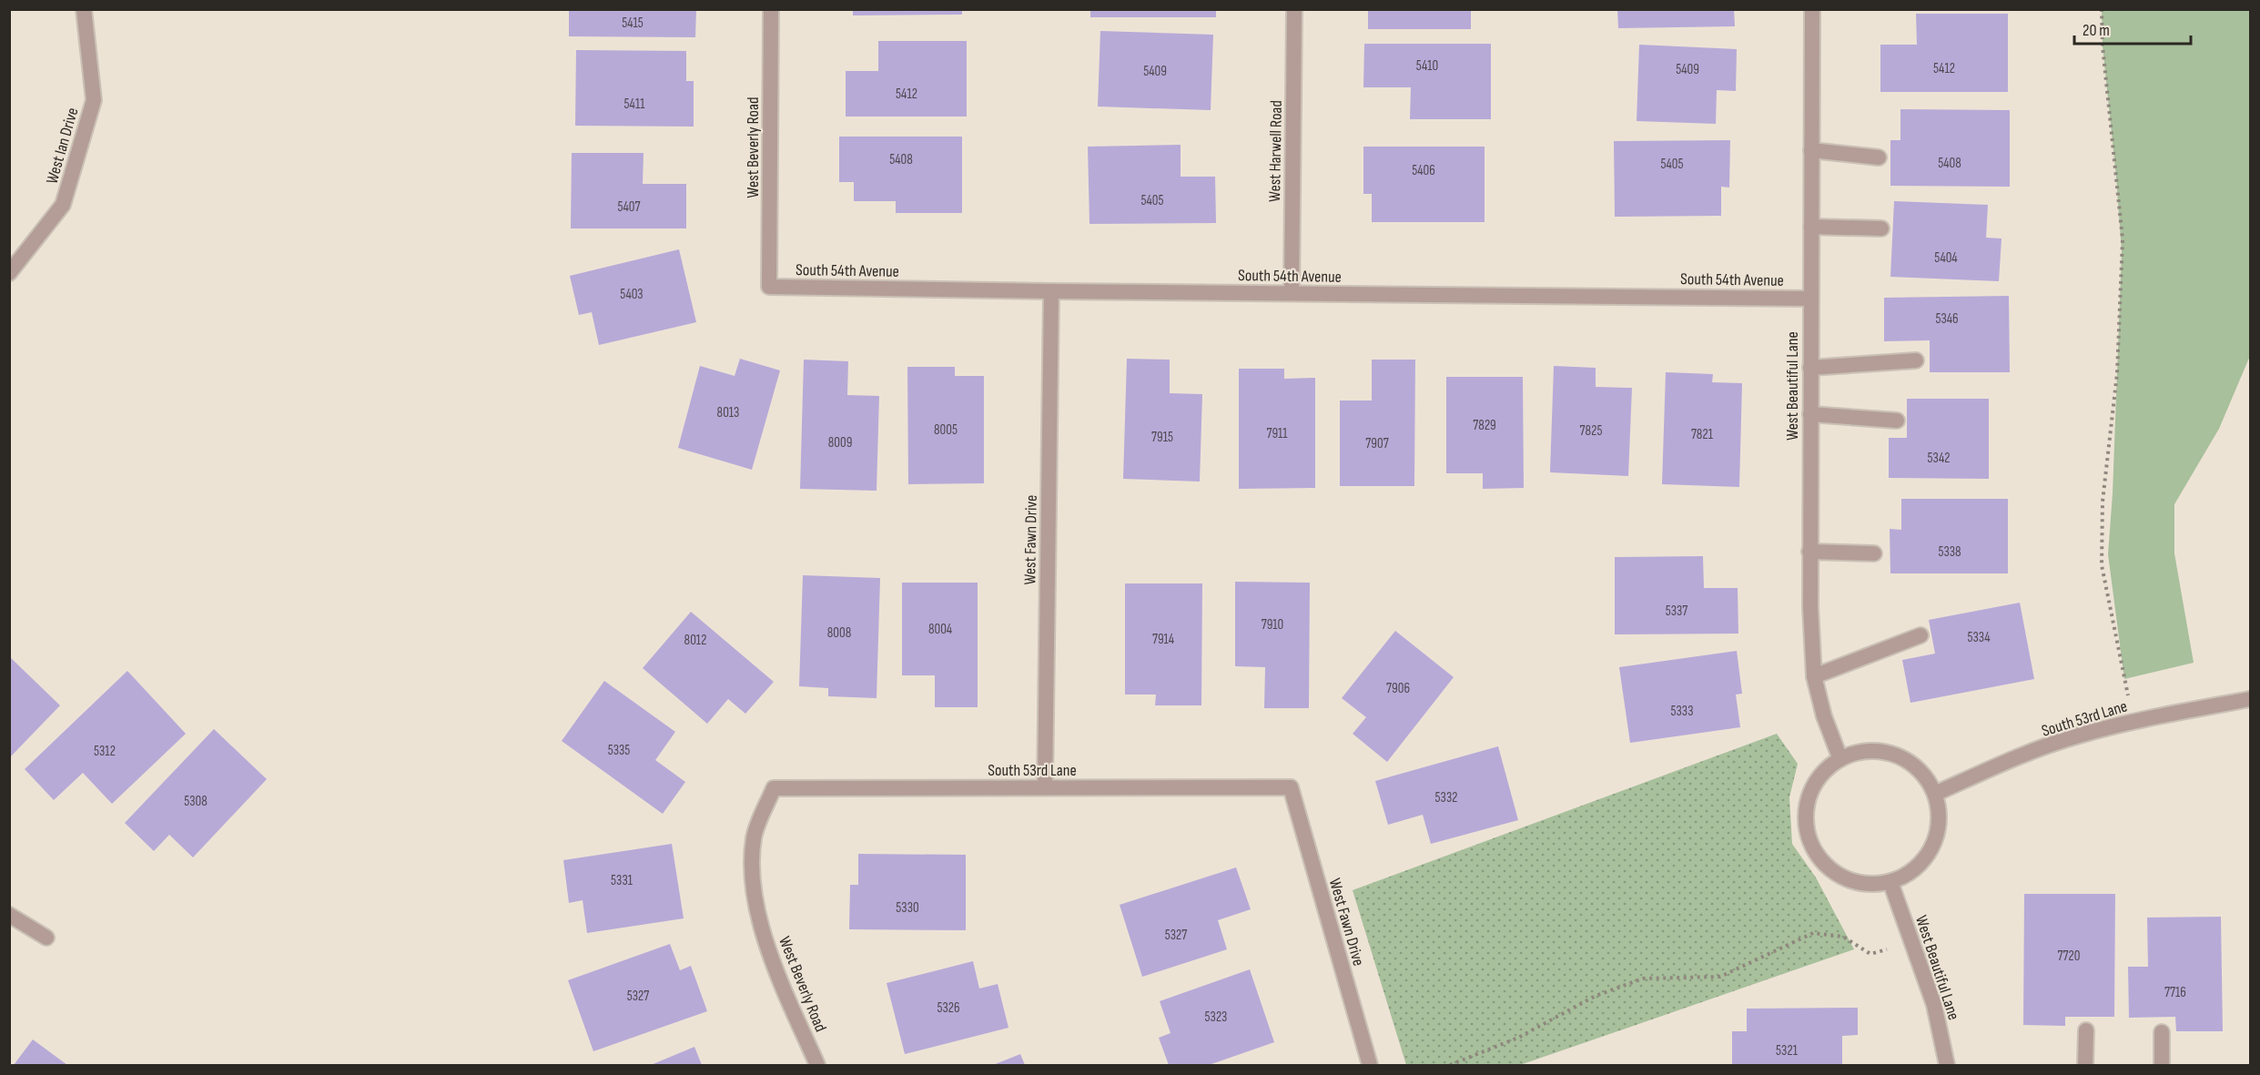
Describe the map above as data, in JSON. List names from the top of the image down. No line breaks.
{"streets":{"street":["West Ian Drive","West Beverly Road","West Harwell Road","South 54th Avenue","West Beautiful Lane","West Fawn Drive","South 53rd Lane"]},"crossings":[["West Beverly Road","South 54th Avenue"],["West Beverly Road","South 53rd Lane"],["West Harwell Road","South 54th Avenue"],["South 54th Avenue","West Beautiful Lane"],["South 54th Avenue","West Fawn Drive"],["West Beautiful Lane","South 53rd Lane"],["West Fawn Drive","South 53rd Lane"]],"house_numbers":["5415","5410","5412","5409","5409","5412","5411","5408","5408","5405","5406","5405","5407","5404","5403","5346","8013","7829","8005","7825","7911","7821","7915","8009","7907","5342","5338","5337","7910","8004","8008","5334","7914","8012","7906","5333","5335","5312","5332","5308","5331","5330","5327","7720","7716","5327","5326","5323","5321"],"scale_bar":"20 m"}
